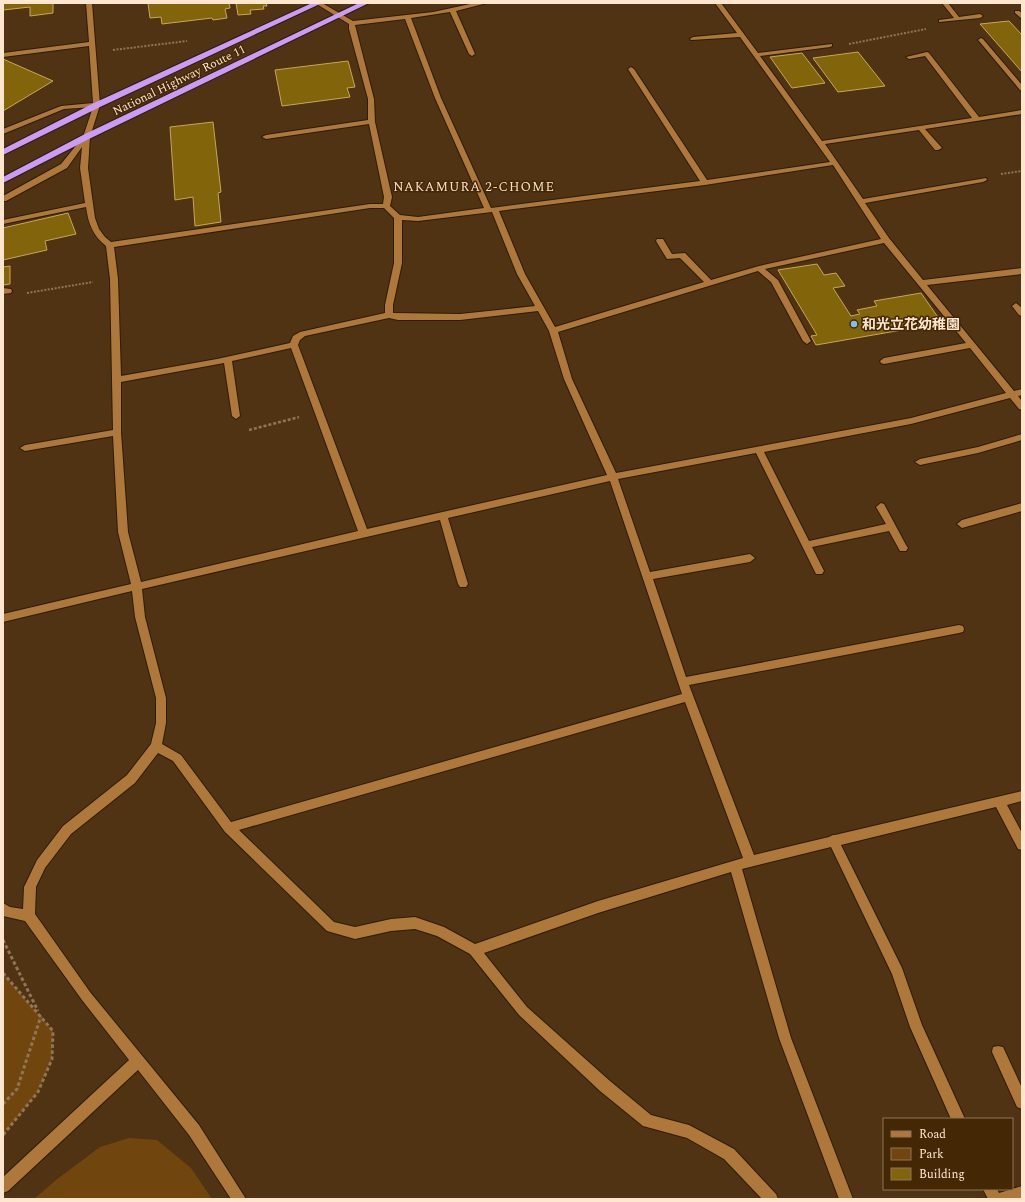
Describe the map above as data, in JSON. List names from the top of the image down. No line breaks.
{"streets":{"highway":["National Highway Route 11"]},"districts":["NAKAMURA 2-CHOME"],"places":["和光立花幼稚園"],"legend":["Road","Park","Building"]}
